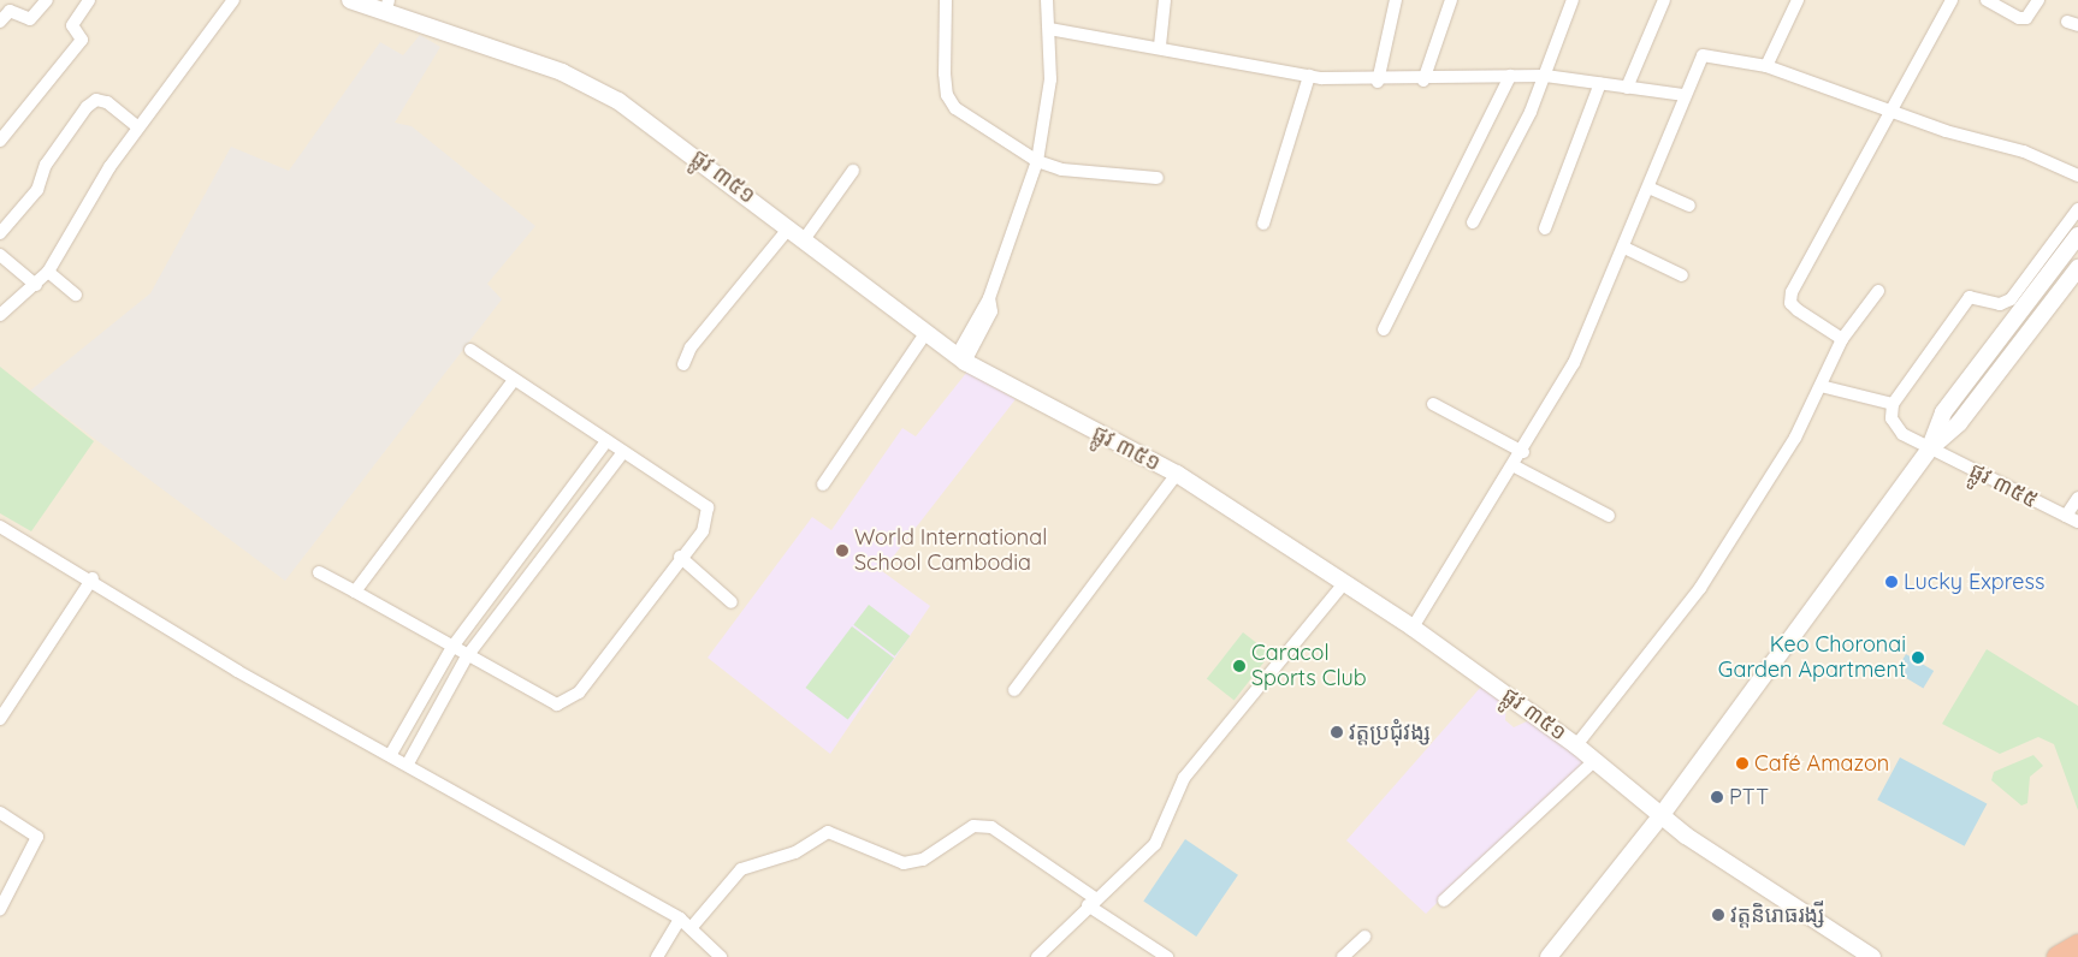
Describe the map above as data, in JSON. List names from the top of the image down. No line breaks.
{"streets":{"street":["ផ្លូវ ៣៥១","ផ្លូវ ៣៥៥"]},"places":["World International School Cambodia","Lucky Express","Keo Choronai Garden Apartment","Caracol Sports Club","វត្តប្រជុំវង្ស","Café Amazon","PTT","វត្តនិរោធរង្សី"]}
